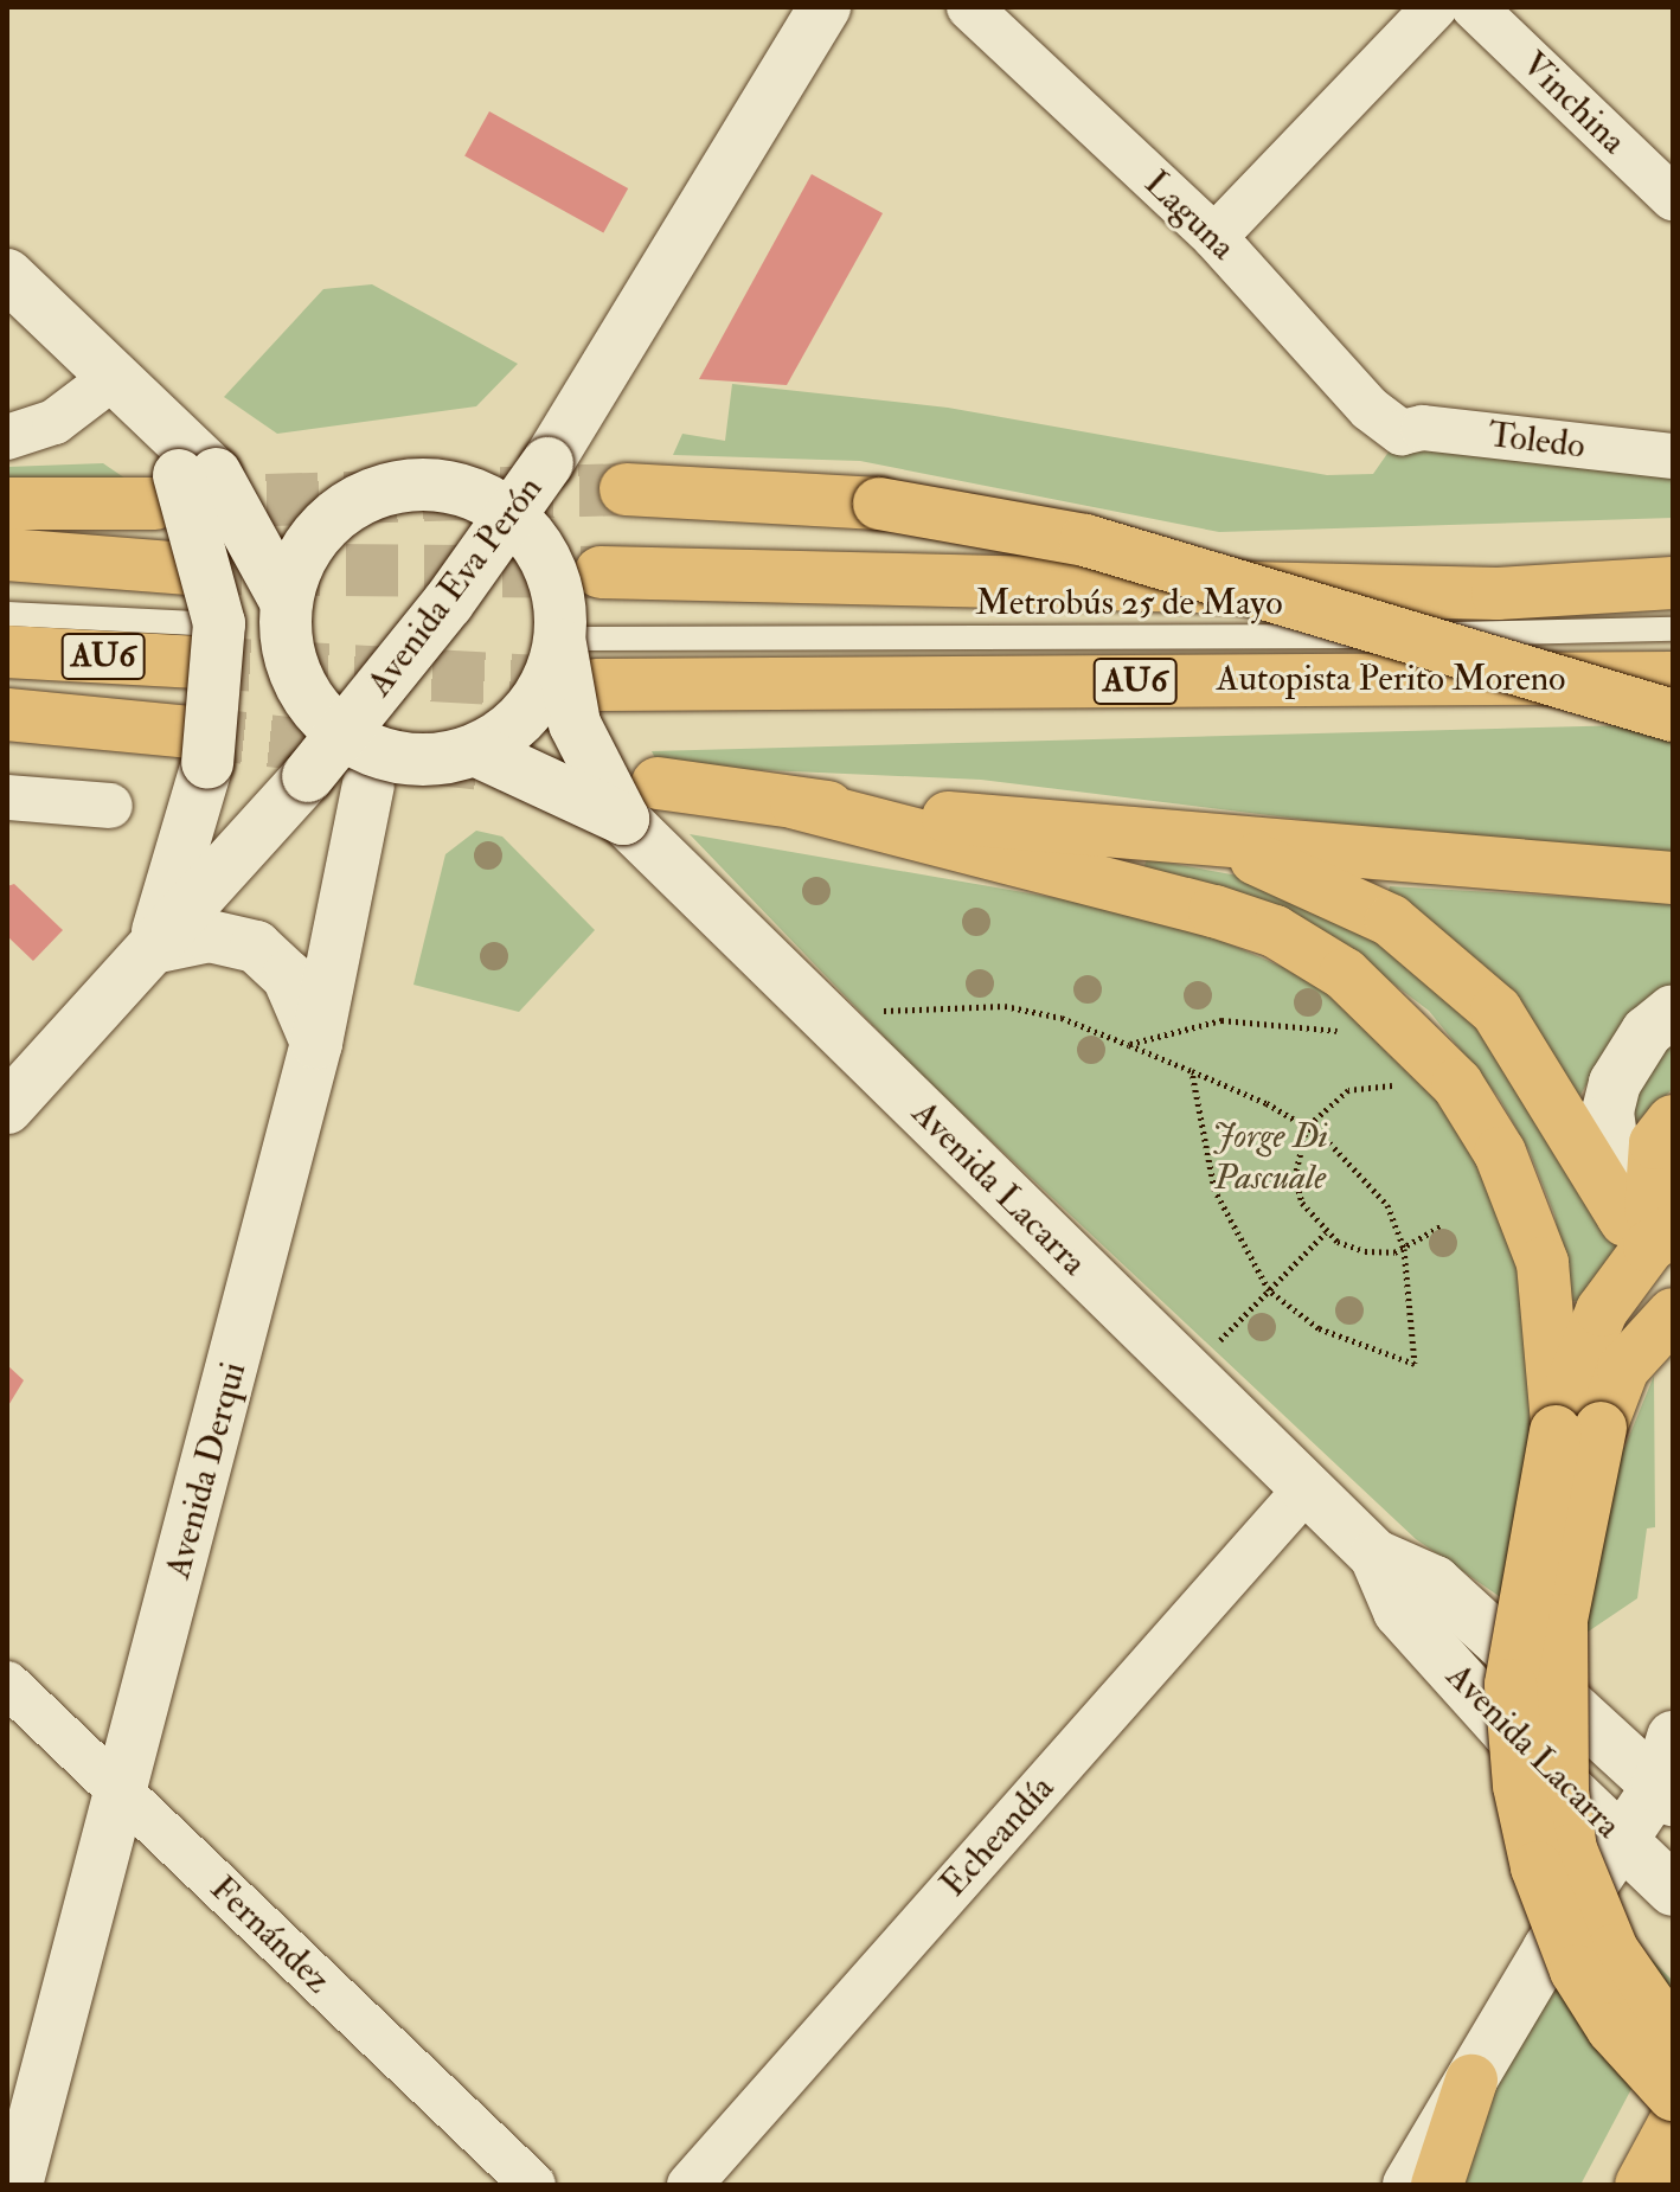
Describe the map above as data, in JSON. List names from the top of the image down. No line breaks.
{"streets":{"highway":["AU6","Autopista Perito Moreno"],"main road":["Avenida Eva Perón","Avenida Lacarra","Avenida Derqui"],"street":["Vinchina","Laguna","Toledo","Echeandía","Fernández"],"lane":["Metrobús 25 de Mayo"]},"crossings":[["Laguna","Toledo"],["Avenida Eva Perón","Avenida Lacarra"],["Avenida Eva Perón","Avenida Derqui"],["Metrobús 25 de Mayo","Autopista Perito Moreno"],["Metrobús 25 de Mayo","Avenida Lacarra"],["Autopista Perito Moreno","Avenida Lacarra"],["Avenida Lacarra","Echeandía"],["Avenida Derqui","Fernández"]],"parks":["Jorge Di Pascuale"]}
